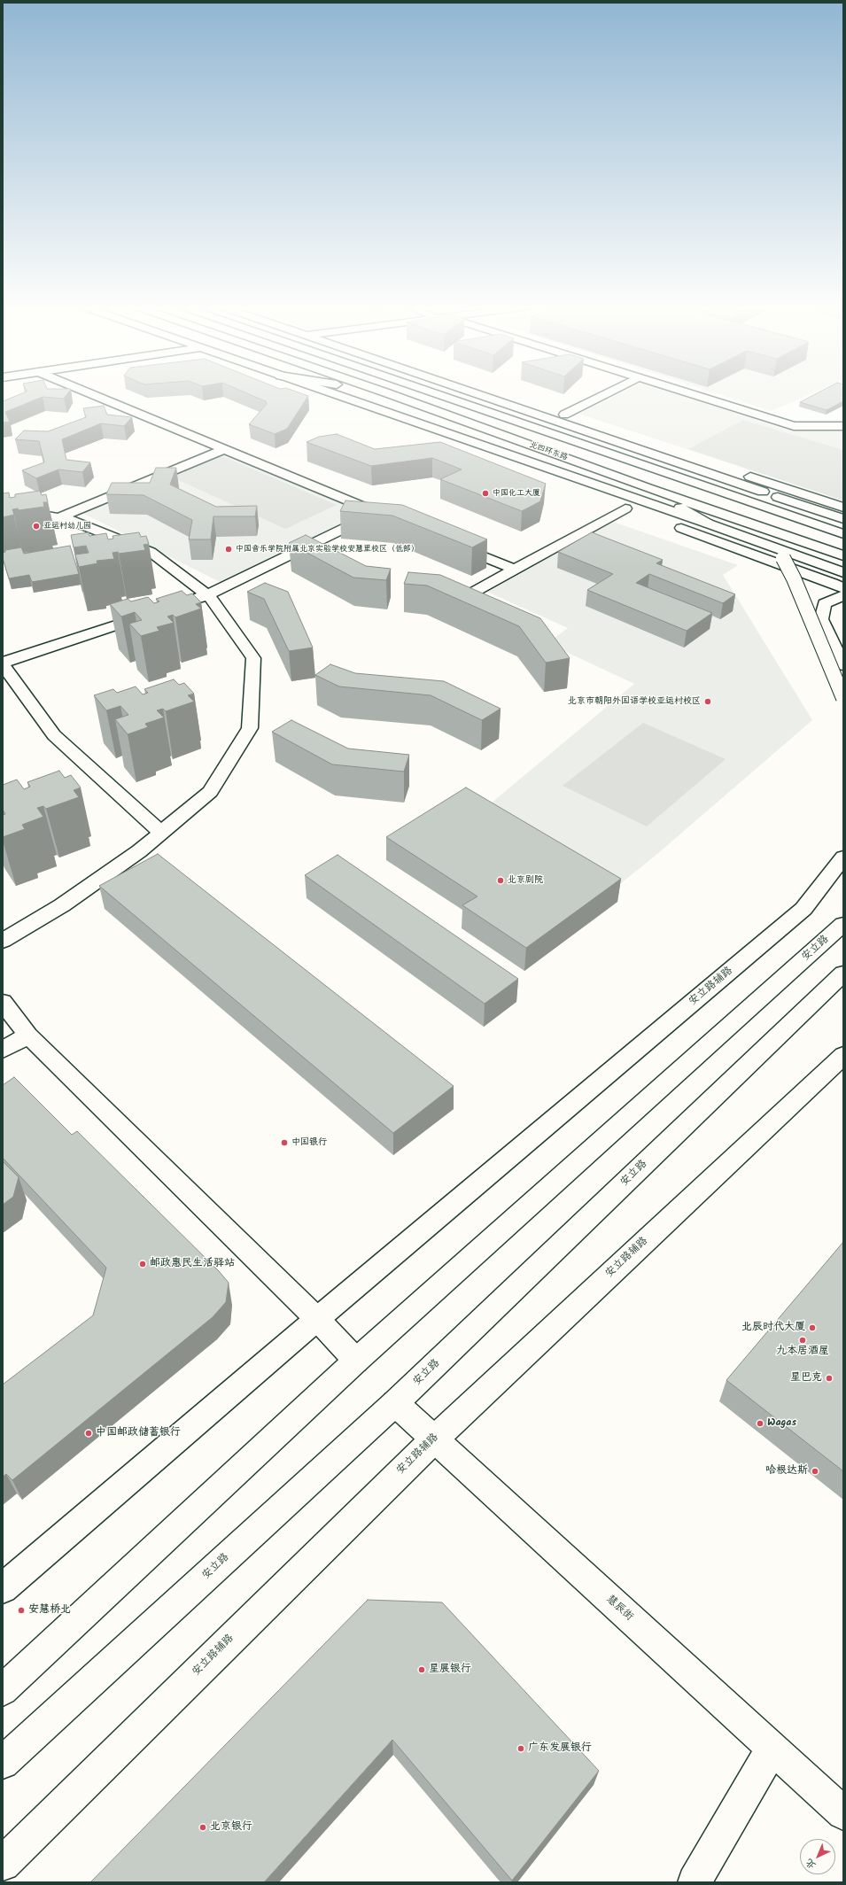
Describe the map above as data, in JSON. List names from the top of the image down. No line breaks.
{"streets":{"main road":["北四环东路","安立路","安立路辅路","慧辰街"]},"crossings":[["安立路","慧辰街"],["安立路辅路","慧辰街"]],"places":["中国化工大厦","亚运村幼儿园","中国音乐学院附属北京实验学校安慧里校区（低部）","北京市朝阳外国语学校亚运村校区","北京剧院","中国银行","邮政惠民生活驿站","北辰时代大厦","九本居酒屋","星巴克","Wagas","中国邮政储蓄银行","哈根达斯","安慧桥北","星展银行","广东发展银行","北京银行"],"north":"bottom left"}
